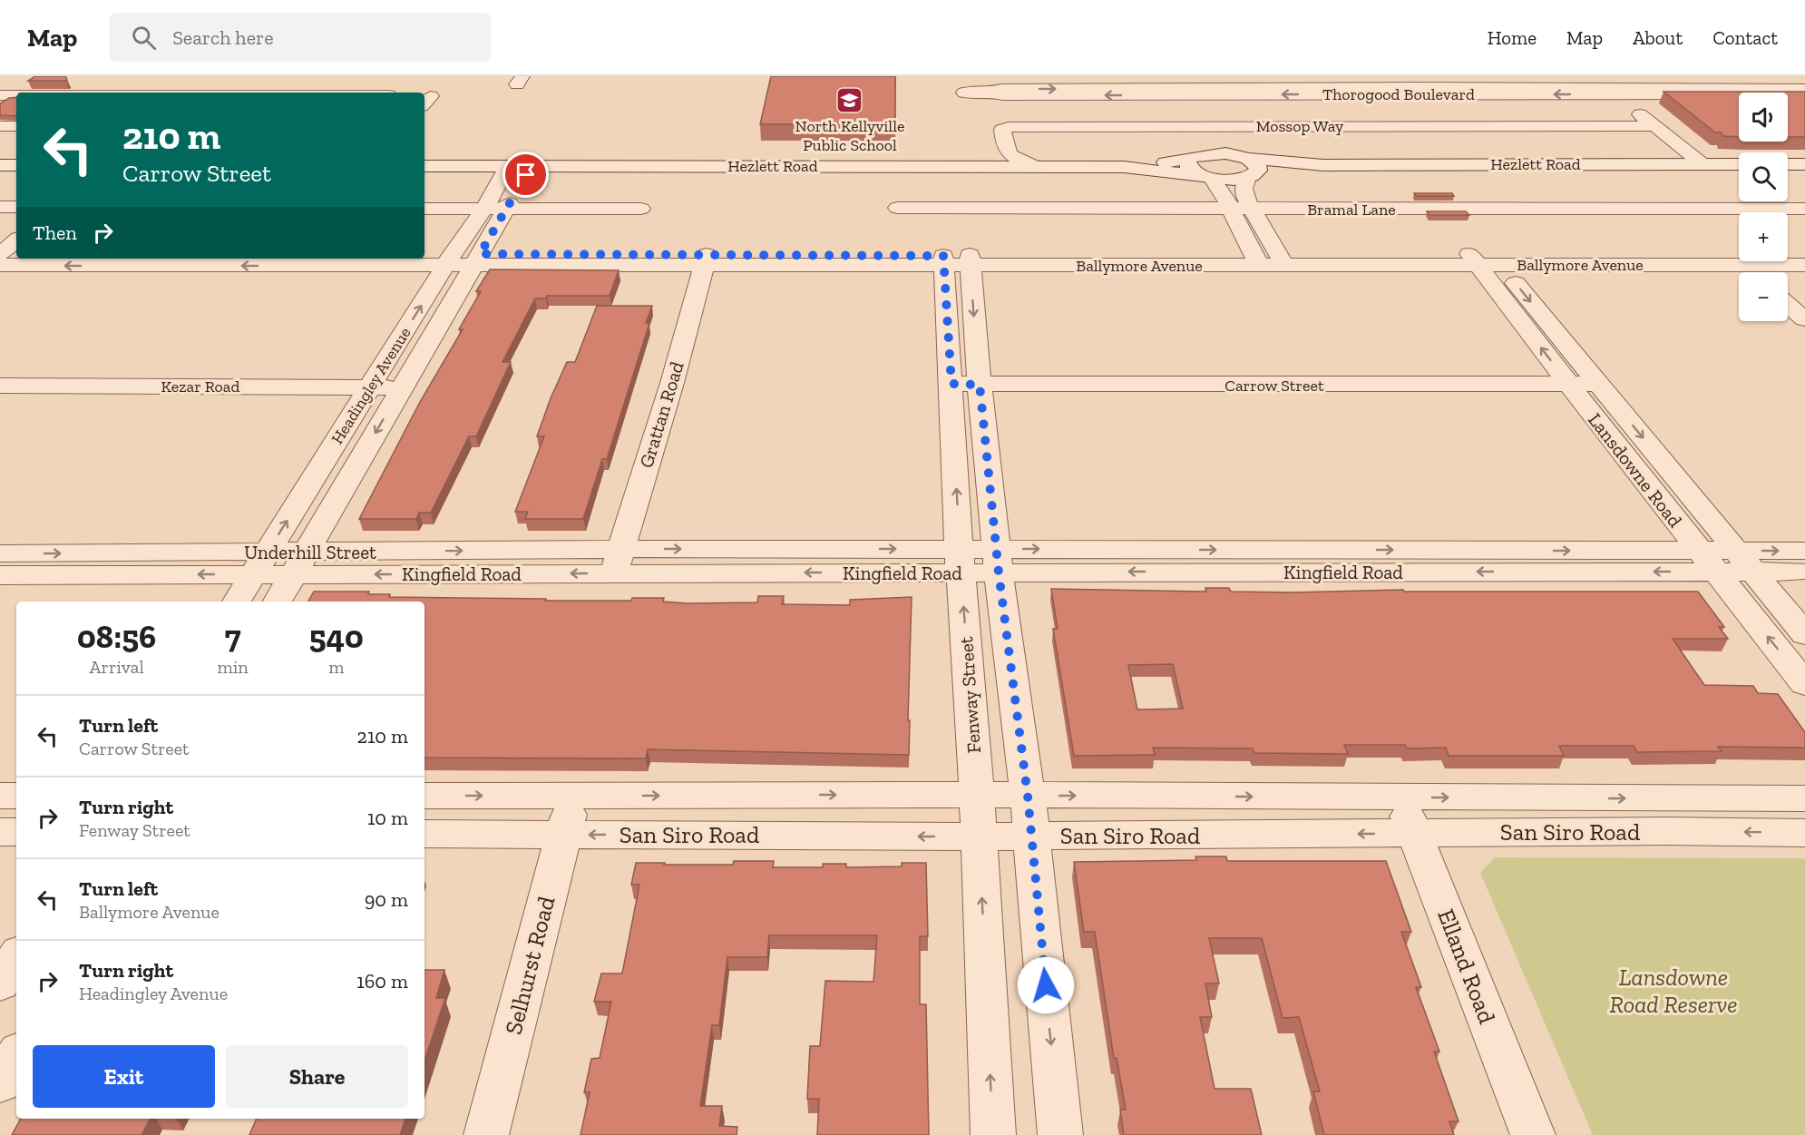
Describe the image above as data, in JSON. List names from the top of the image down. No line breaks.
{"streets":{"street":["Thorogood Boulevard","Mossop Way","Hezlett Road","Bramal Lane","Ballymore Avenue","Headingley Avenue","Carrow Street","Kezar Road","Grattan Road","Lansdowne Road","Underhill Street","Kingfield Road","Fenway Street","San Siro Road","Selhurst Road","Elland Road"]},"crossings":[["Mossop Way","Hezlett Road"],["Hezlett Road","Headingley Avenue"],["Ballymore Avenue","Headingley Avenue"],["Ballymore Avenue","Grattan Road"],["Ballymore Avenue","Lansdowne Road"],["Ballymore Avenue","Fenway Street"],["Headingley Avenue","Kezar Road"],["Headingley Avenue","Underhill Street"],["Headingley Avenue","Kingfield Road"],["Carrow Street","Lansdowne Road"],["Carrow Street","Fenway Street"],["Grattan Road","Kingfield Road"],["Lansdowne Road","Kingfield Road"],["Underhill Street","Kingfield Road"],["Kingfield Road","Fenway Street"],["Fenway Street","San Siro Road"],["San Siro Road","Selhurst Road"],["San Siro Road","Elland Road"]],"one_way":["Underhill Street"],"parks":["Lansdowne Road Reserve"],"places":{"school or university":["North Kellyville Public School"]},"page":{"header":"Map","search":"Search here","nav":["Home","Map","About","Contact"],"map_buttons":["+","−"],"turn":["210 m","Carrow Street"],"then":"Then","eta":["08:56","Arrival","7","min","540","m"],"list":[{"name":"Turn left","note":"Carrow Street","value":"210 m"},{"name":"Turn right","note":"Fenway Street","value":"10 m"},{"name":"Turn left","note":"Ballymore Avenue","value":"90 m"},{"name":"Turn right","note":"Headingley Avenue","value":"160 m"}],"buttons":["Exit","Share"]}}
